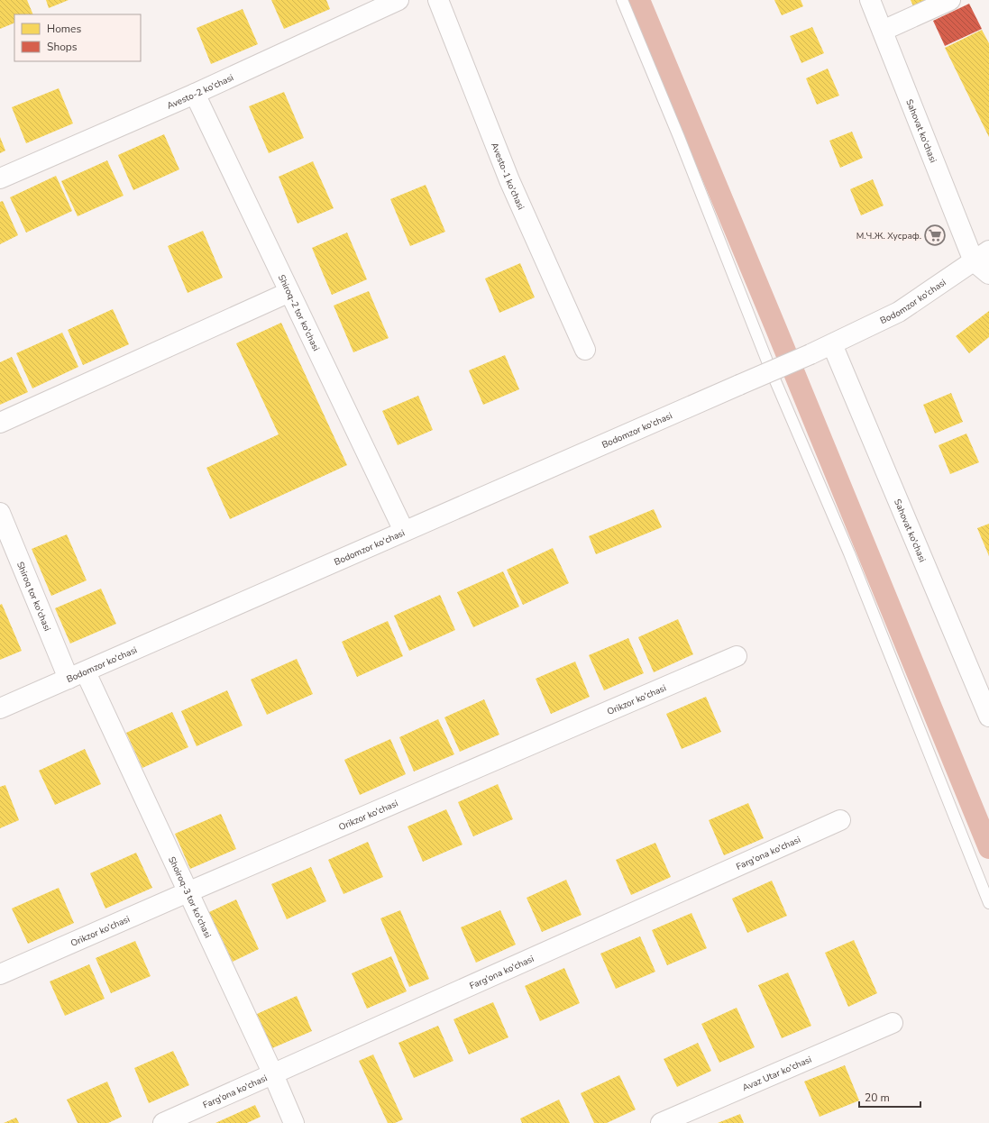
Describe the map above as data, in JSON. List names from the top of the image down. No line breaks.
{"streets":{"street":["Avesto-2 ko'chasi","Sahovat ko'chasi","Avesto-1 ko'chasi","Bodomzor ko'chasi","Shiroq-2 tor ko'chasi","Shiroq tor ko'chasi","Orikzor ko'chasi","Farg'ona ko'chasi","Shoiroq-3 tor ko'chasi","Avaz Utar ko'chasi"]},"crossings":[["Avesto-2 ko'chasi","Shiroq-2 tor ko'chasi"],["Sahovat ko'chasi","Bodomzor ko'chasi"],["Bodomzor ko'chasi","Shiroq-2 tor ko'chasi"],["Bodomzor ko'chasi","Shiroq tor ko'chasi"],["Bodomzor ko'chasi","Shoiroq-3 tor ko'chasi"],["Shiroq tor ko'chasi","Shoiroq-3 tor ko'chasi"],["Orikzor ko'chasi","Shoiroq-3 tor ko'chasi"],["Farg'ona ko'chasi","Shoiroq-3 tor ko'chasi"]],"places":{"supermarket":["М.Ч.Ж. Хусраф."]},"legend":["Homes","Shops"],"scale_bar":"20 m"}
